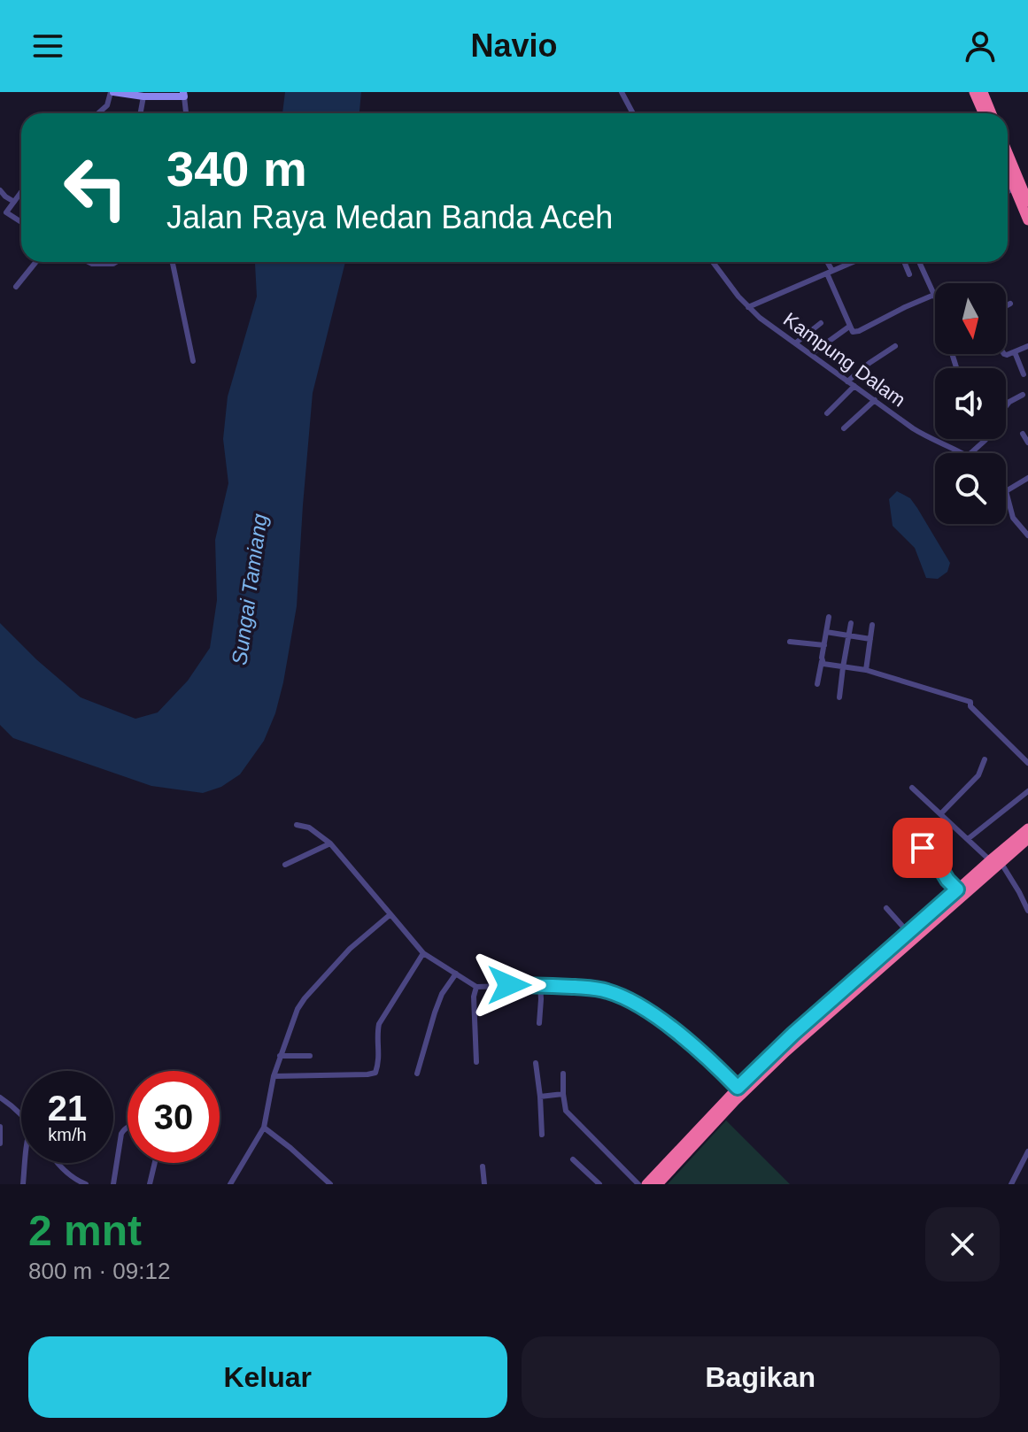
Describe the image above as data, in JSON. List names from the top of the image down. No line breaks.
{"streets":{"street":["Kampung Dalam"]},"water":["Sungai Tamiang"],"north":"bottom","page":{"header":"Navio","turn":["340 m","Jalan Raya Medan Banda Aceh"],"speed":"21 km/h","limit":"30","heading":["2 mnt","800 m · 09:12"],"buttons":["Keluar","Bagikan"]}}
